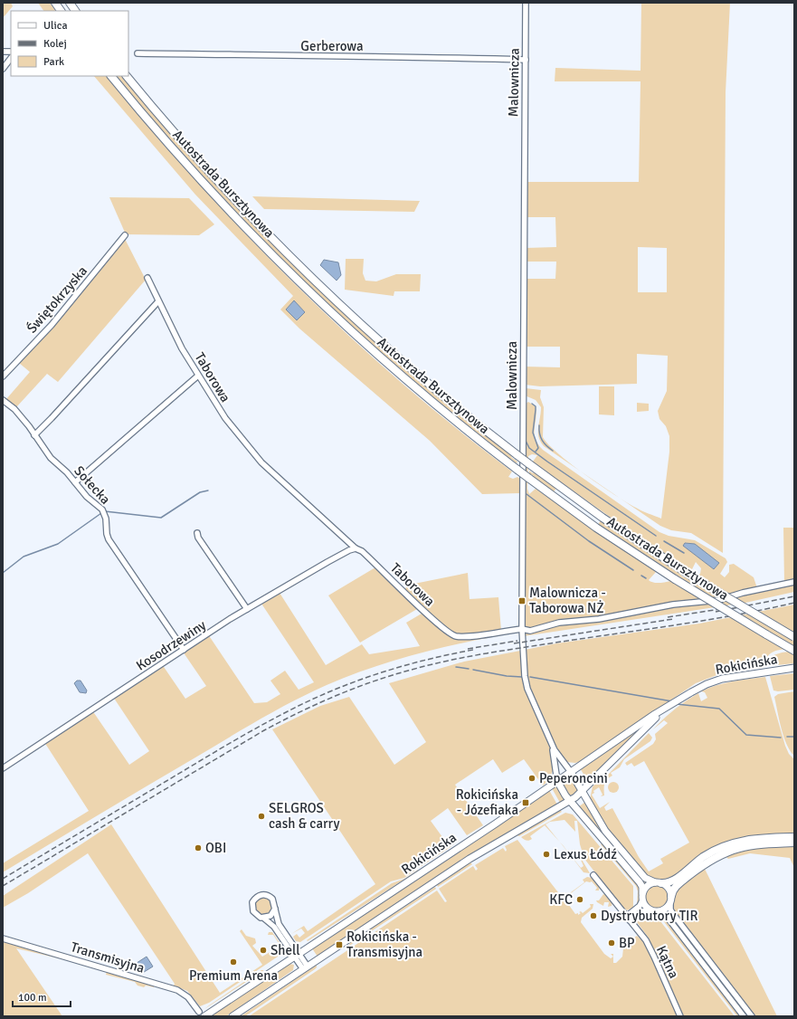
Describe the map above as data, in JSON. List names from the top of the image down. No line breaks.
{"streets":{"highway":["Autostrada Bursztynowa"],"main road":["Rokicińska"],"street":["Gerberowa","Malownicza","Świętokrzyska","Taborowa","Sołecka","Kosodrzewiny","Transmisyjna","Kątna"]},"crossings":[["Gerberowa","Malownicza"],["Malownicza","Taborowa"],["Malownicza","Rokicińska"],["Taborowa","Kosodrzewiny"],["Sołecka","Kosodrzewiny"]],"places":{"transit":["Malownicza - Taborowa NŻ","Rokicińska - Józefiaka","Rokicińska - Transmisyjna"],"other":["Peperoncini","SELGROS cash & carry","OBI","Lexus Łódź","KFC","Dystrybutory TIR","BP","Shell","Premium Arena"]},"legend":["Ulica","Kolej","Park"],"scale_bar":"100 m"}
